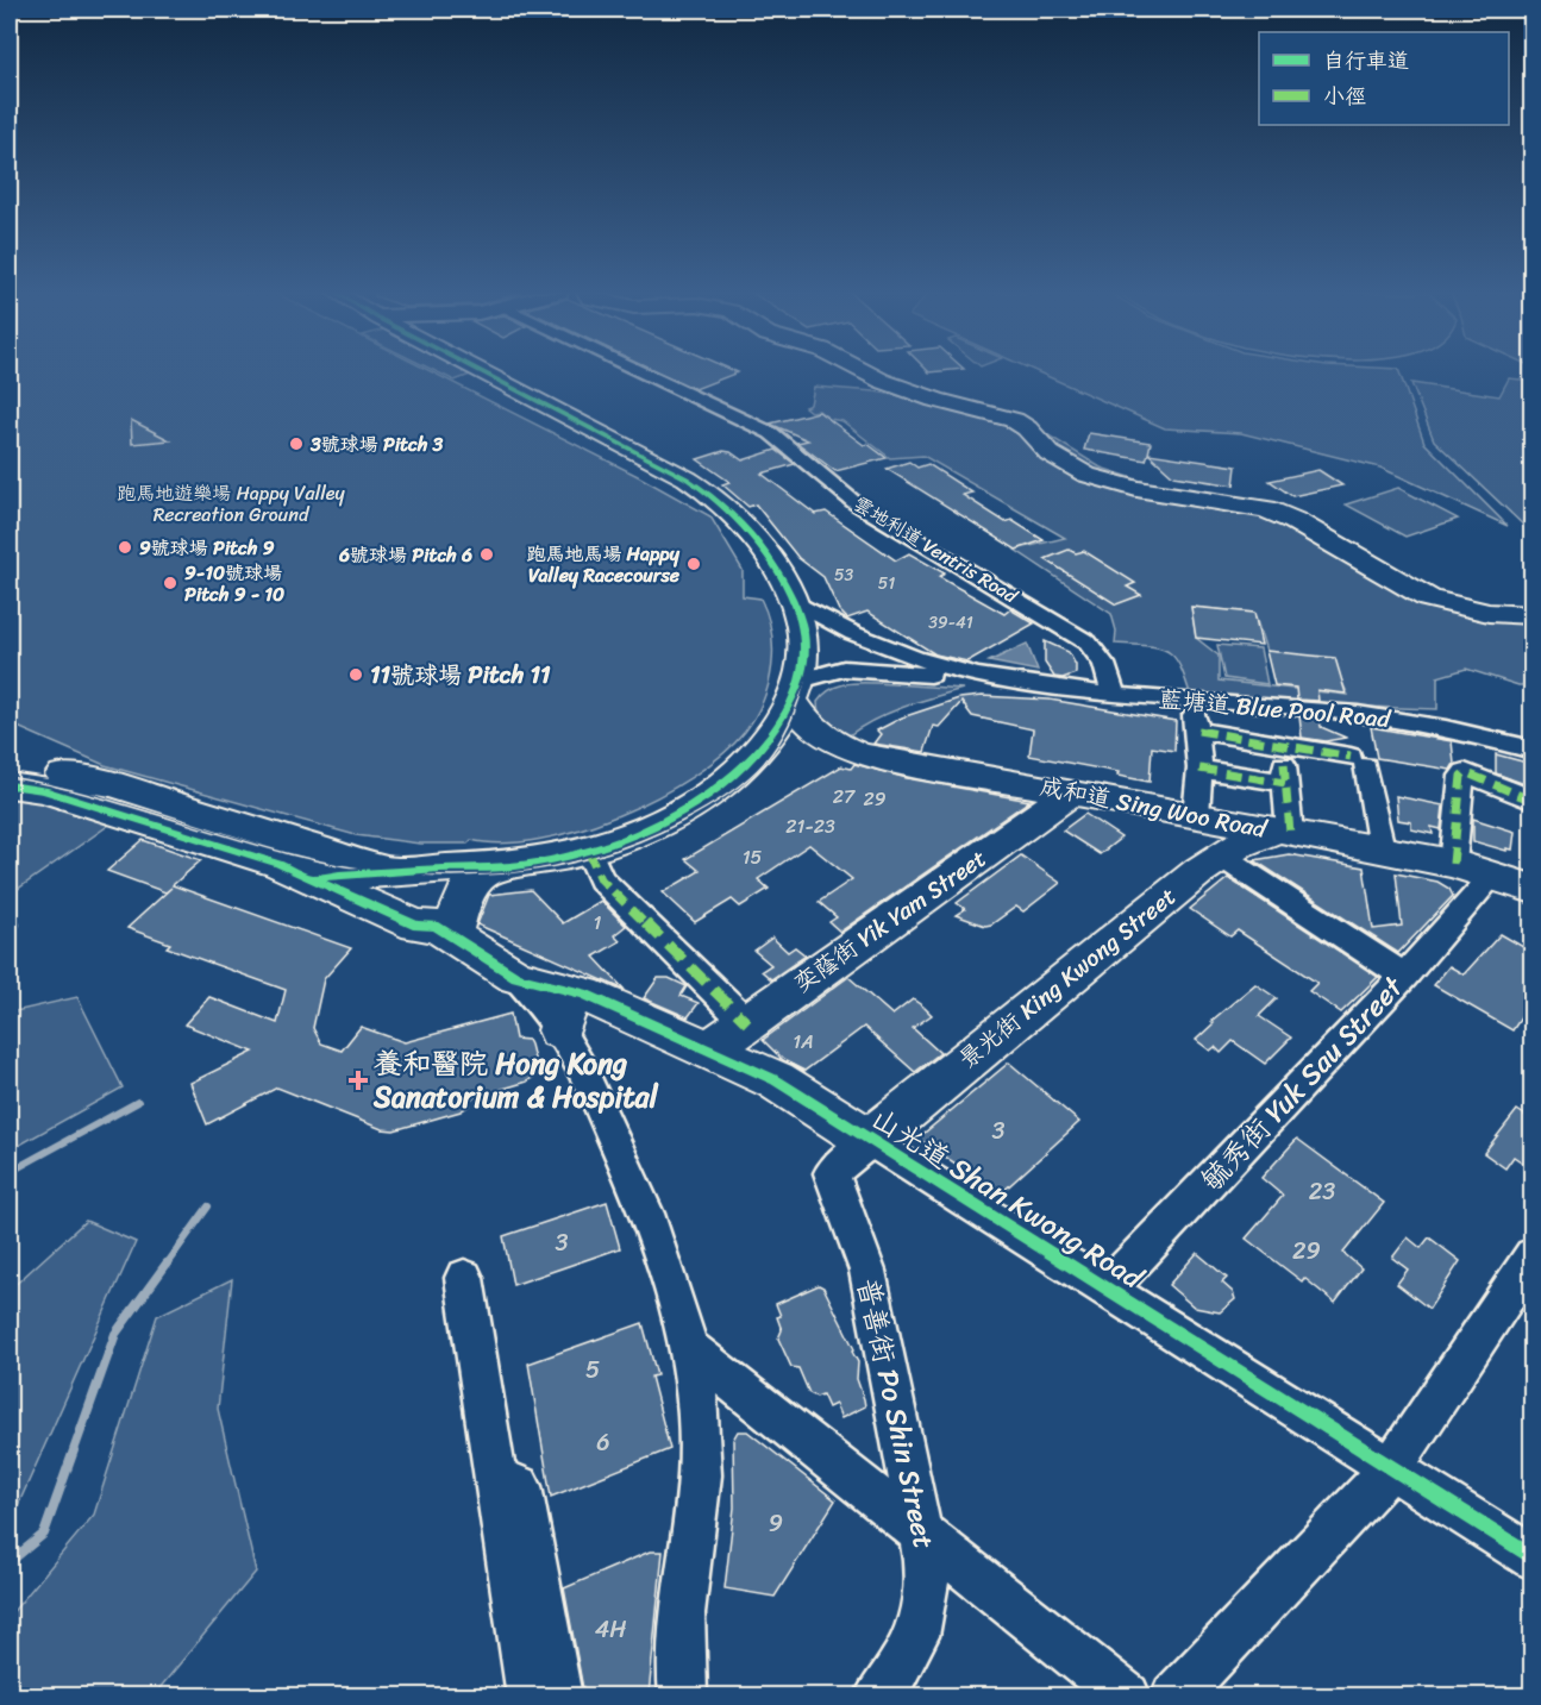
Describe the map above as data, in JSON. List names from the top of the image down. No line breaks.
{"streets":{"street":["雲地利道 Ventris Road","藍塘道 Blue Pool Road","成和道 Sing Woo Road","奕蔭街 Yik Yam Street","景光街 King Kwong Street","毓秀街 Yuk Sau Street","山光道 Shan Kwong Road","普善街 Po Shin Street"]},"crossings":[["雲地利道 Ventris Road","藍塘道 Blue Pool Road"],["藍塘道 Blue Pool Road","成和道 Sing Woo Road"],["成和道 Sing Woo Road","奕蔭街 Yik Yam Street"],["成和道 Sing Woo Road","景光街 King Kwong Street"],["成和道 Sing Woo Road","毓秀街 Yuk Sau Street"],["奕蔭街 Yik Yam Street","山光道 Shan Kwong Road"],["景光街 King Kwong Street","山光道 Shan Kwong Road"],["景光街 King Kwong Street","普善街 Po Shin Street"],["毓秀街 Yuk Sau Street","山光道 Shan Kwong Road"],["山光道 Shan Kwong Road","普善街 Po Shin Street"]],"parks":["跑馬地遊樂場 Happy Valley Recreation Ground"],"places":{"other":["3號球場 Pitch 3","9號球場 Pitch 9","6號球場 Pitch 6","跑馬地馬場 Happy Valley Racecourse","9-10號球場 Pitch 9 - 10","11號球場 Pitch 11"],"health":["養和醫院 Hong Kong Sanatorium & Hospital"]},"house_numbers":["53","51","39-41","27","29","21-23","15","1","1A","3","23","3","29","5","6","9","4H"],"legend":["自行車道","小徑"]}
